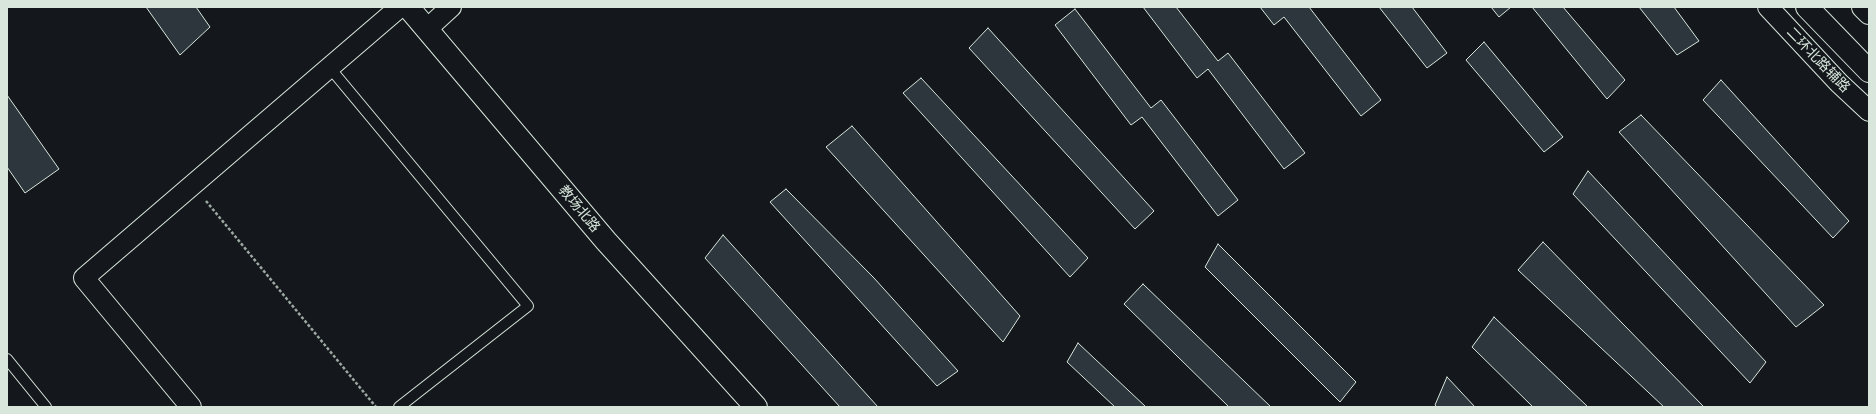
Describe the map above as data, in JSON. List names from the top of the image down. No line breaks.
{"streets":{"main road":["教场北路"],"street":["二环北路辅路"]}}
